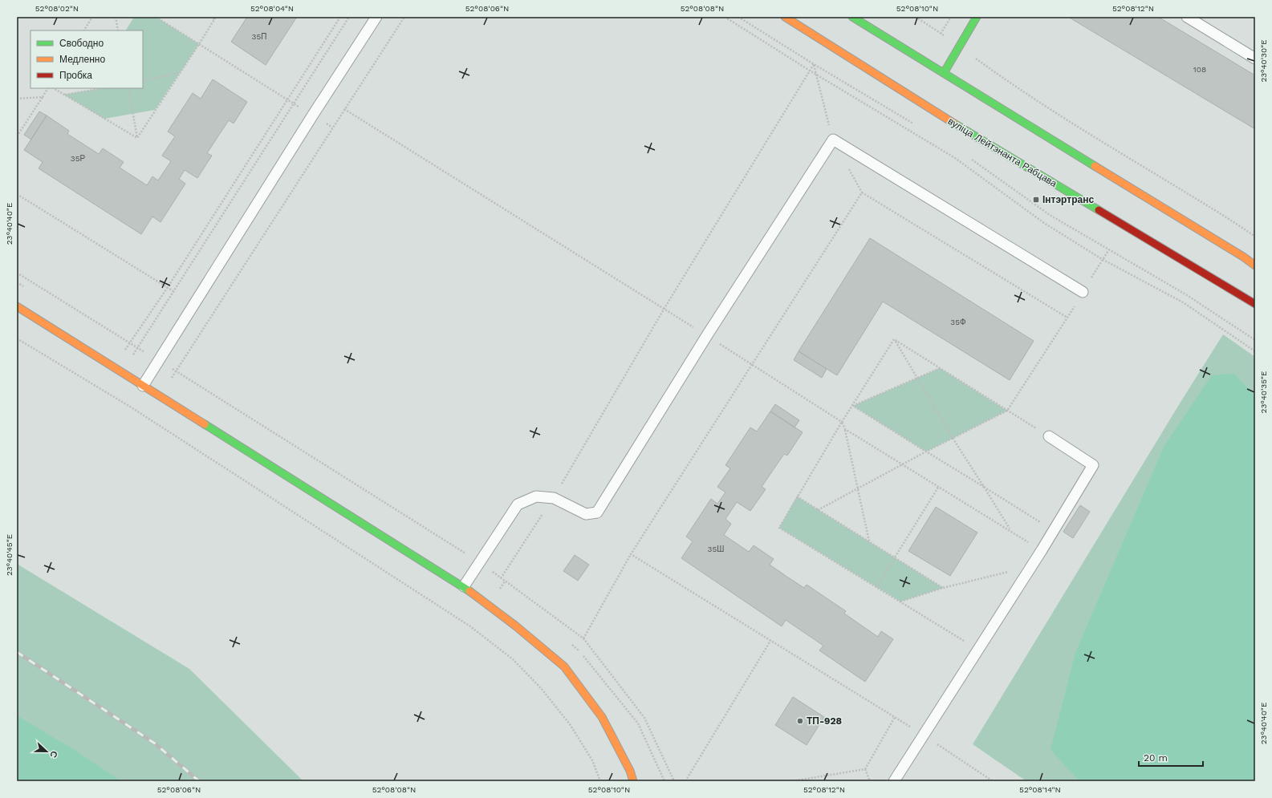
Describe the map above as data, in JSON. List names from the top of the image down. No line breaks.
{"streets":{"main road":["вуліца Лейтэнанта Рабцава"]},"places":{"transit":["Інтэртранс"],"other":["ТП-928"]},"house_numbers":["35П","108","35Р","35Ф","35Ш"],"legend":["Свободно","Медленно","Пробка"],"scale_bar":"20 m","north":"right","coordinates":["52°08'02\"N","52°08'04\"N","52°08'06\"N","52°08'08\"N","52°08'10\"N","52°08'12\"N","23°40'30\"E","23°40'40\"E","23°40'35\"E","23°40'45\"E","52°08'14\"N"]}
